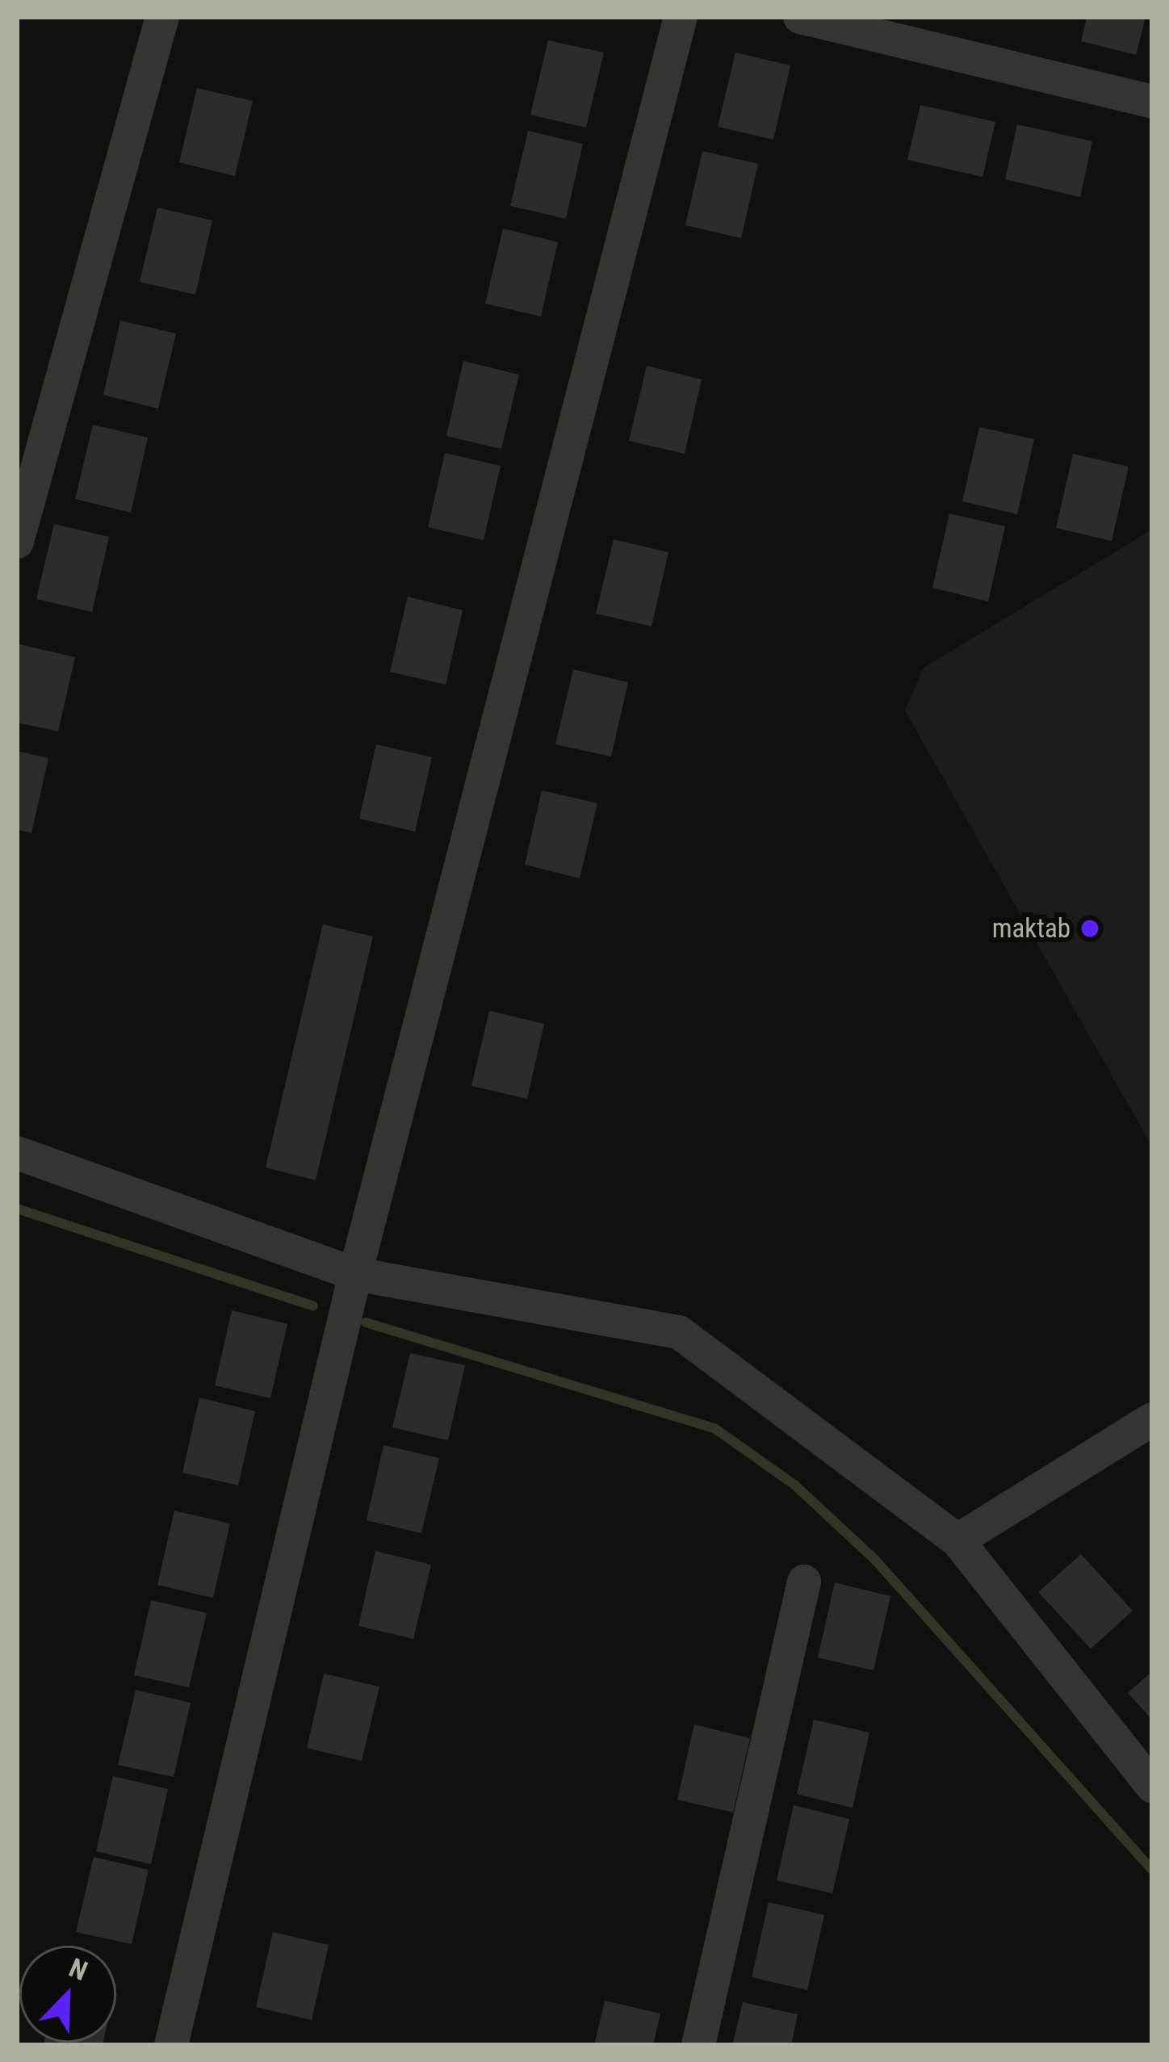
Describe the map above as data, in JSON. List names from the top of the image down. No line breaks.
{"places":["maktab"],"north":"top right"}
